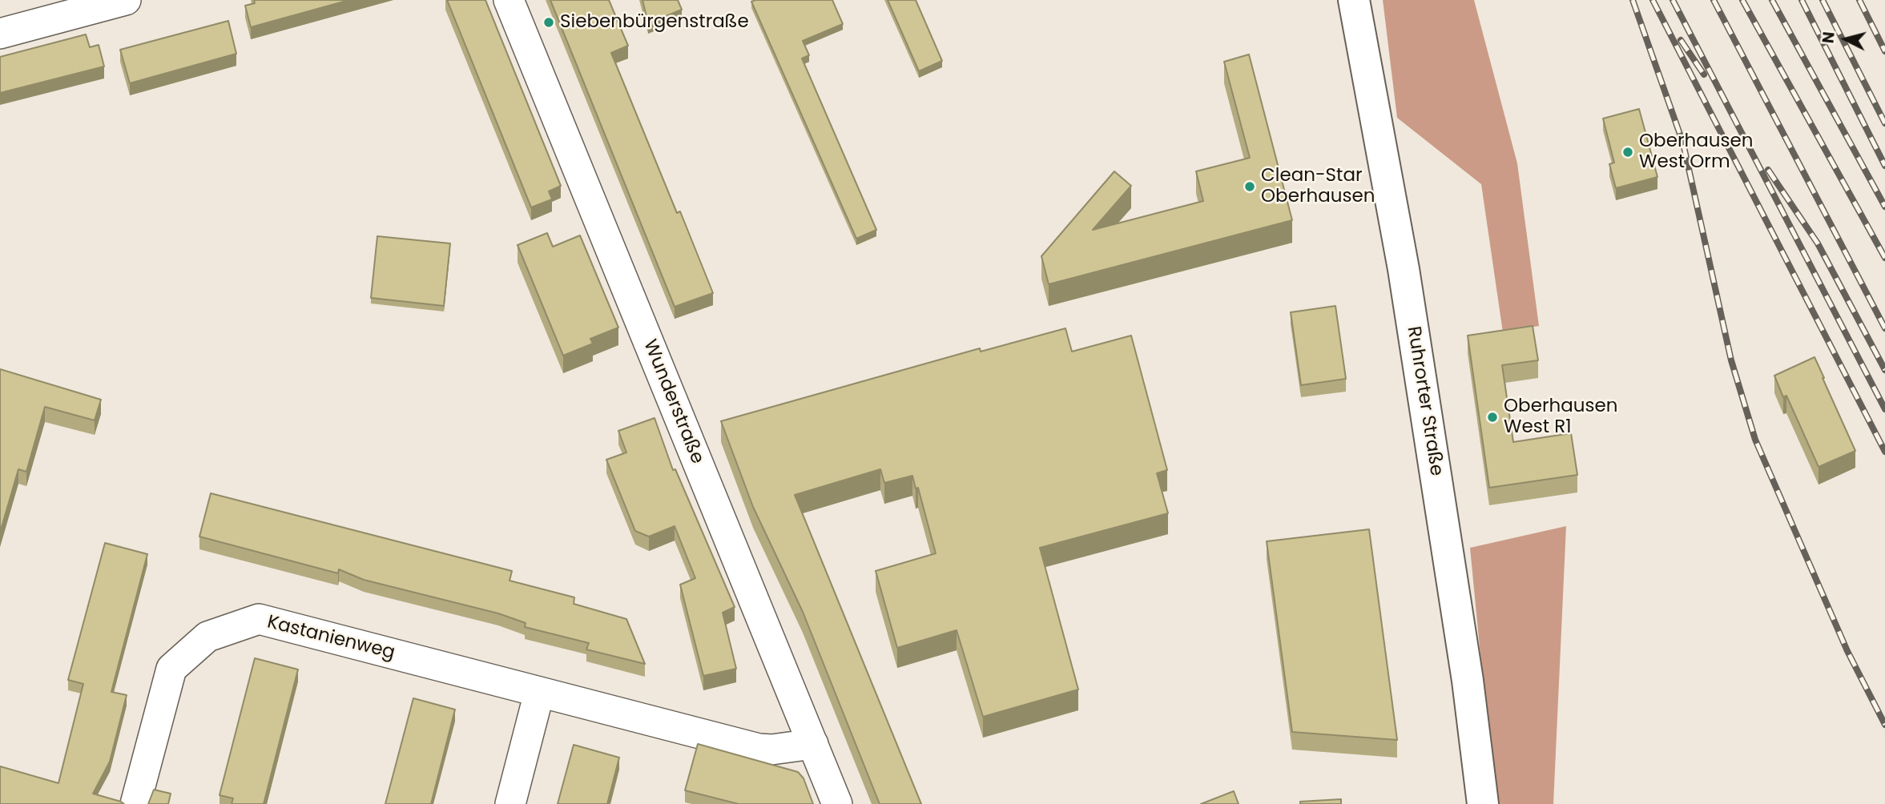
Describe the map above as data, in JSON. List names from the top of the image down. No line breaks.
{"streets":{"main road":["Ruhrorter Straße"],"street":["Wunderstraße","Kastanienweg"]},"crossings":[["Wunderstraße","Kastanienweg"]],"places":["Siebenbürgenstraße","Oberhausen West Orm","Clean-Star Oberhausen","Oberhausen West R1"],"north":"left"}
